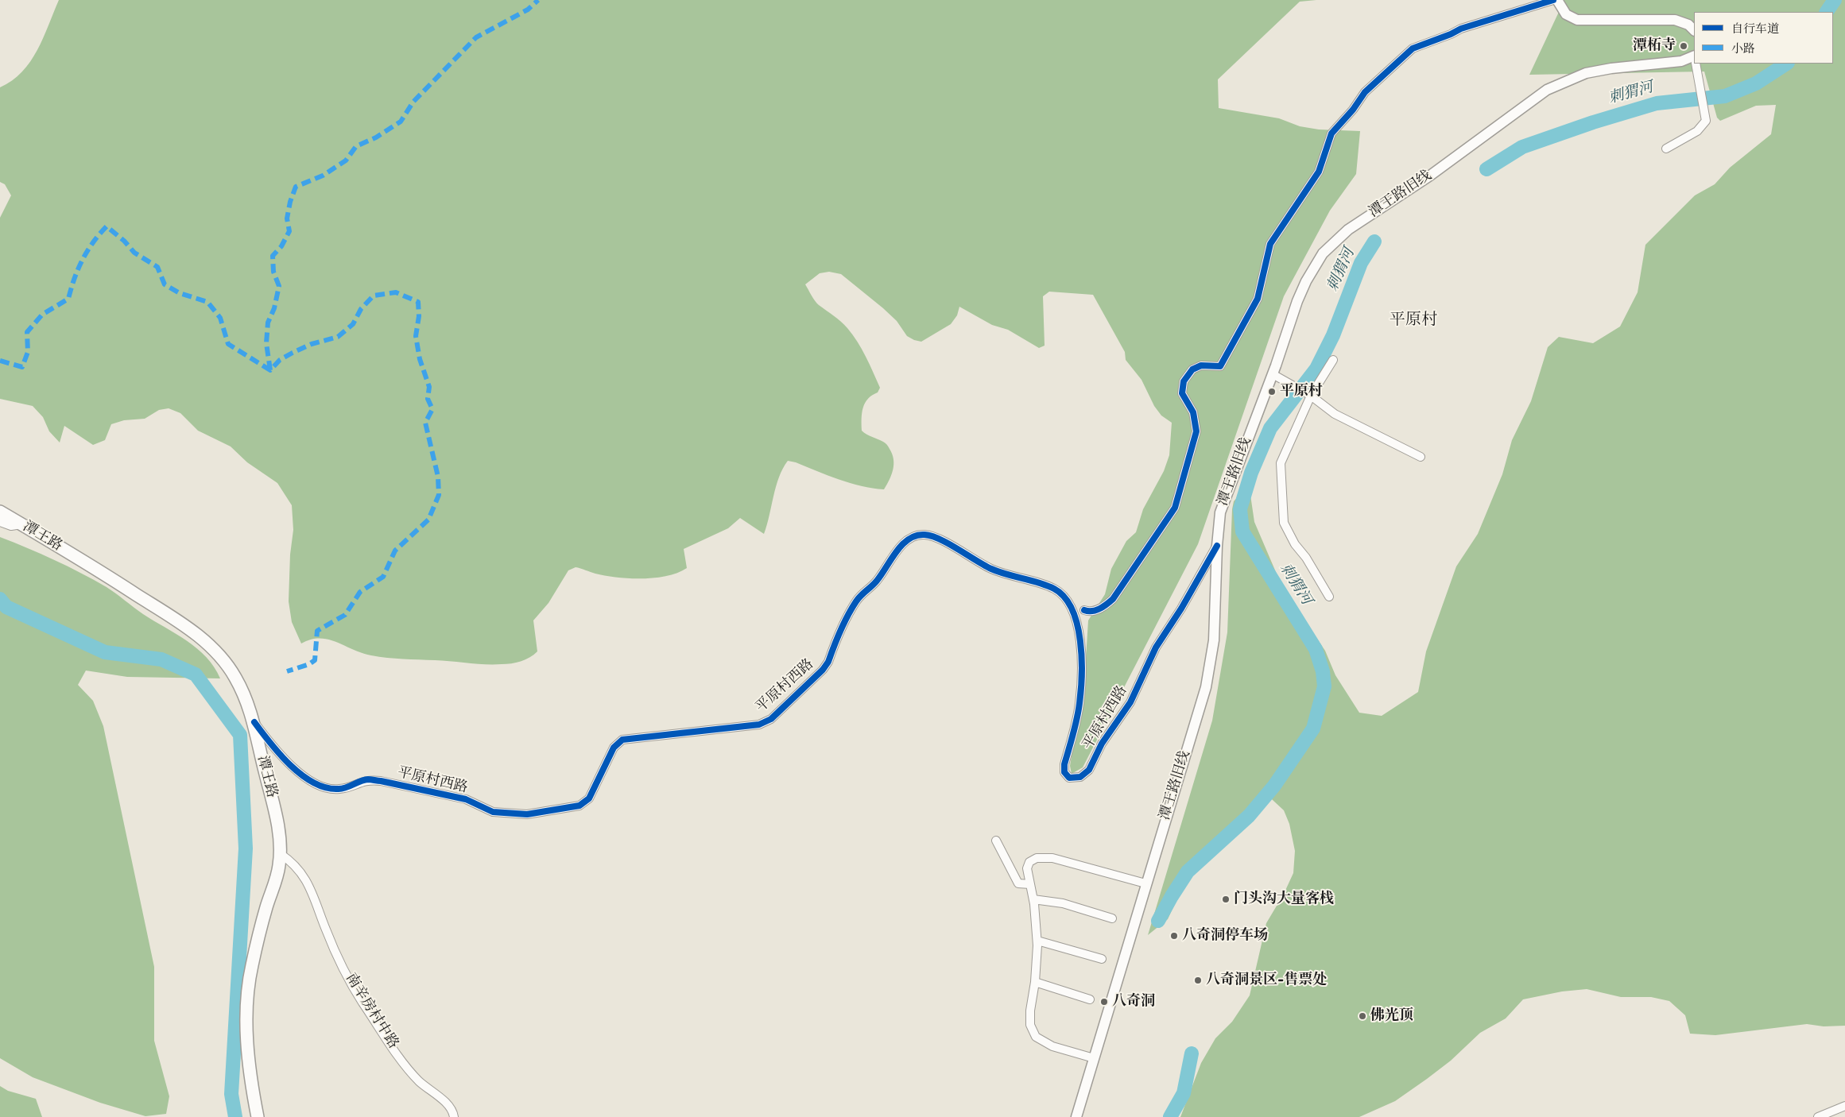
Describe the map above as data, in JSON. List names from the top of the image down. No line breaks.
{"streets":{"highway":["潭王路"],"main road":["潭王路旧线"],"street":["平原村西路","南辛房村中路"]},"crossings":[["潭王路旧线","平原村西路"],["潭王路","平原村西路"],["潭王路","南辛房村中路"]],"districts":["平原村"],"water":["刺猬河"],"places":["潭柘寺","平原村","门头沟大量客栈","八奇洞停车场","八奇洞景区-售票处","八奇洞","佛光顶"],"legend":["自行车道","小路"]}
